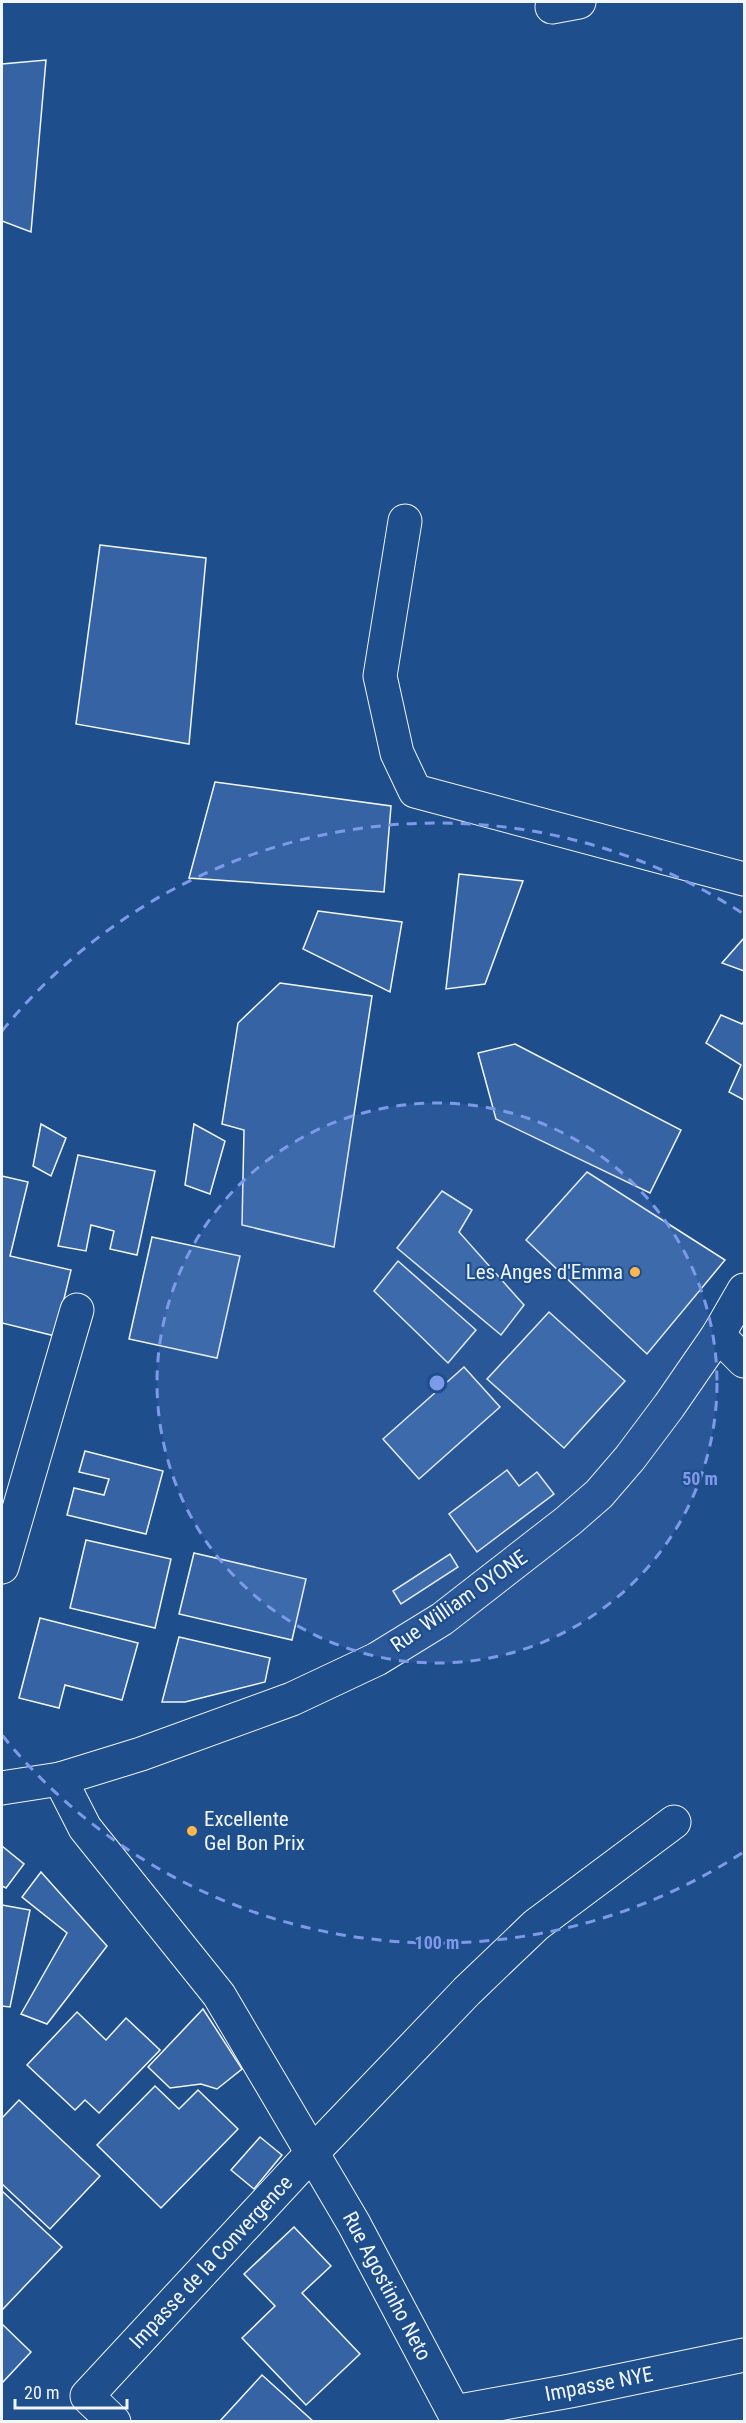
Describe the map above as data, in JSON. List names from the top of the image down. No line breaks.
{"streets":{"street":["Rue William OYONE","Impasse de la Convergence","Rue Agostinho Neto","Impasse NYE"]},"crossings":[["Rue William OYONE","Rue Agostinho Neto"],["Impasse de la Convergence","Rue Agostinho Neto"],["Rue Agostinho Neto","Impasse NYE"]],"places":["Les Anges d'Emma","Excellente Gel Bon Prix"],"scale_bar":"20 m","rings":["50 m","100 m"]}
